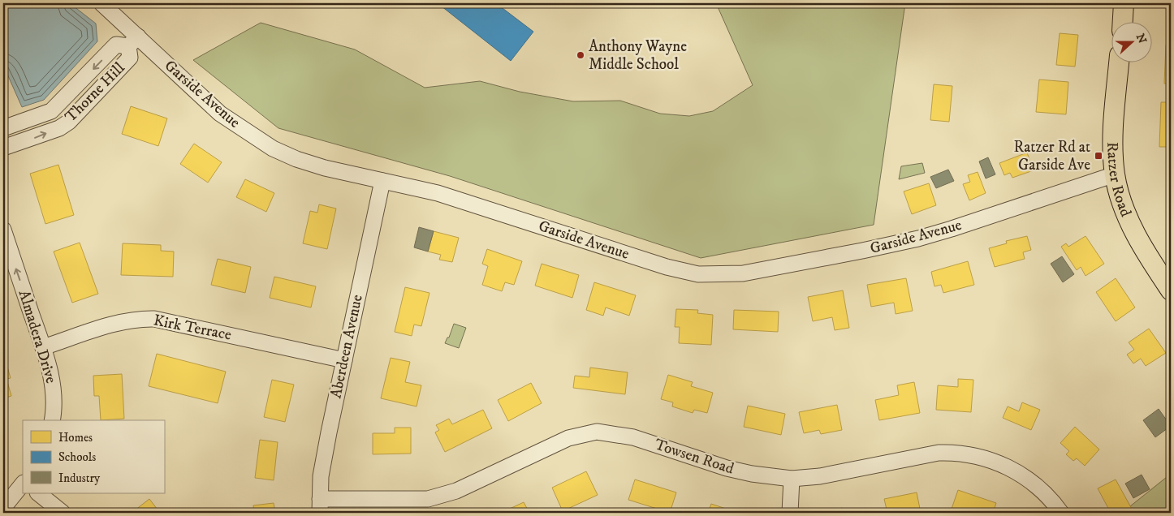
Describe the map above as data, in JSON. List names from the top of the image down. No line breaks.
{"streets":{"main road":["Ratzer Road"],"street":["Thorne Hill","Garside Avenue","Kirk Terrace","Almadera Drive","Aberdeen Avenue","Towsen Road"]},"crossings":[["Thorne Hill","Garside Avenue"],["Garside Avenue","Ratzer Road"],["Garside Avenue","Aberdeen Avenue"],["Kirk Terrace","Almadera Drive"],["Kirk Terrace","Aberdeen Avenue"],["Aberdeen Avenue","Towsen Road"]],"one_way":["Almadera Drive"],"places":{"other":["Anthony Wayne Middle School"],"transit":["Ratzer Rd at Garside Ave"]},"legend":["Homes","Schools","Industry"],"north":"right"}
